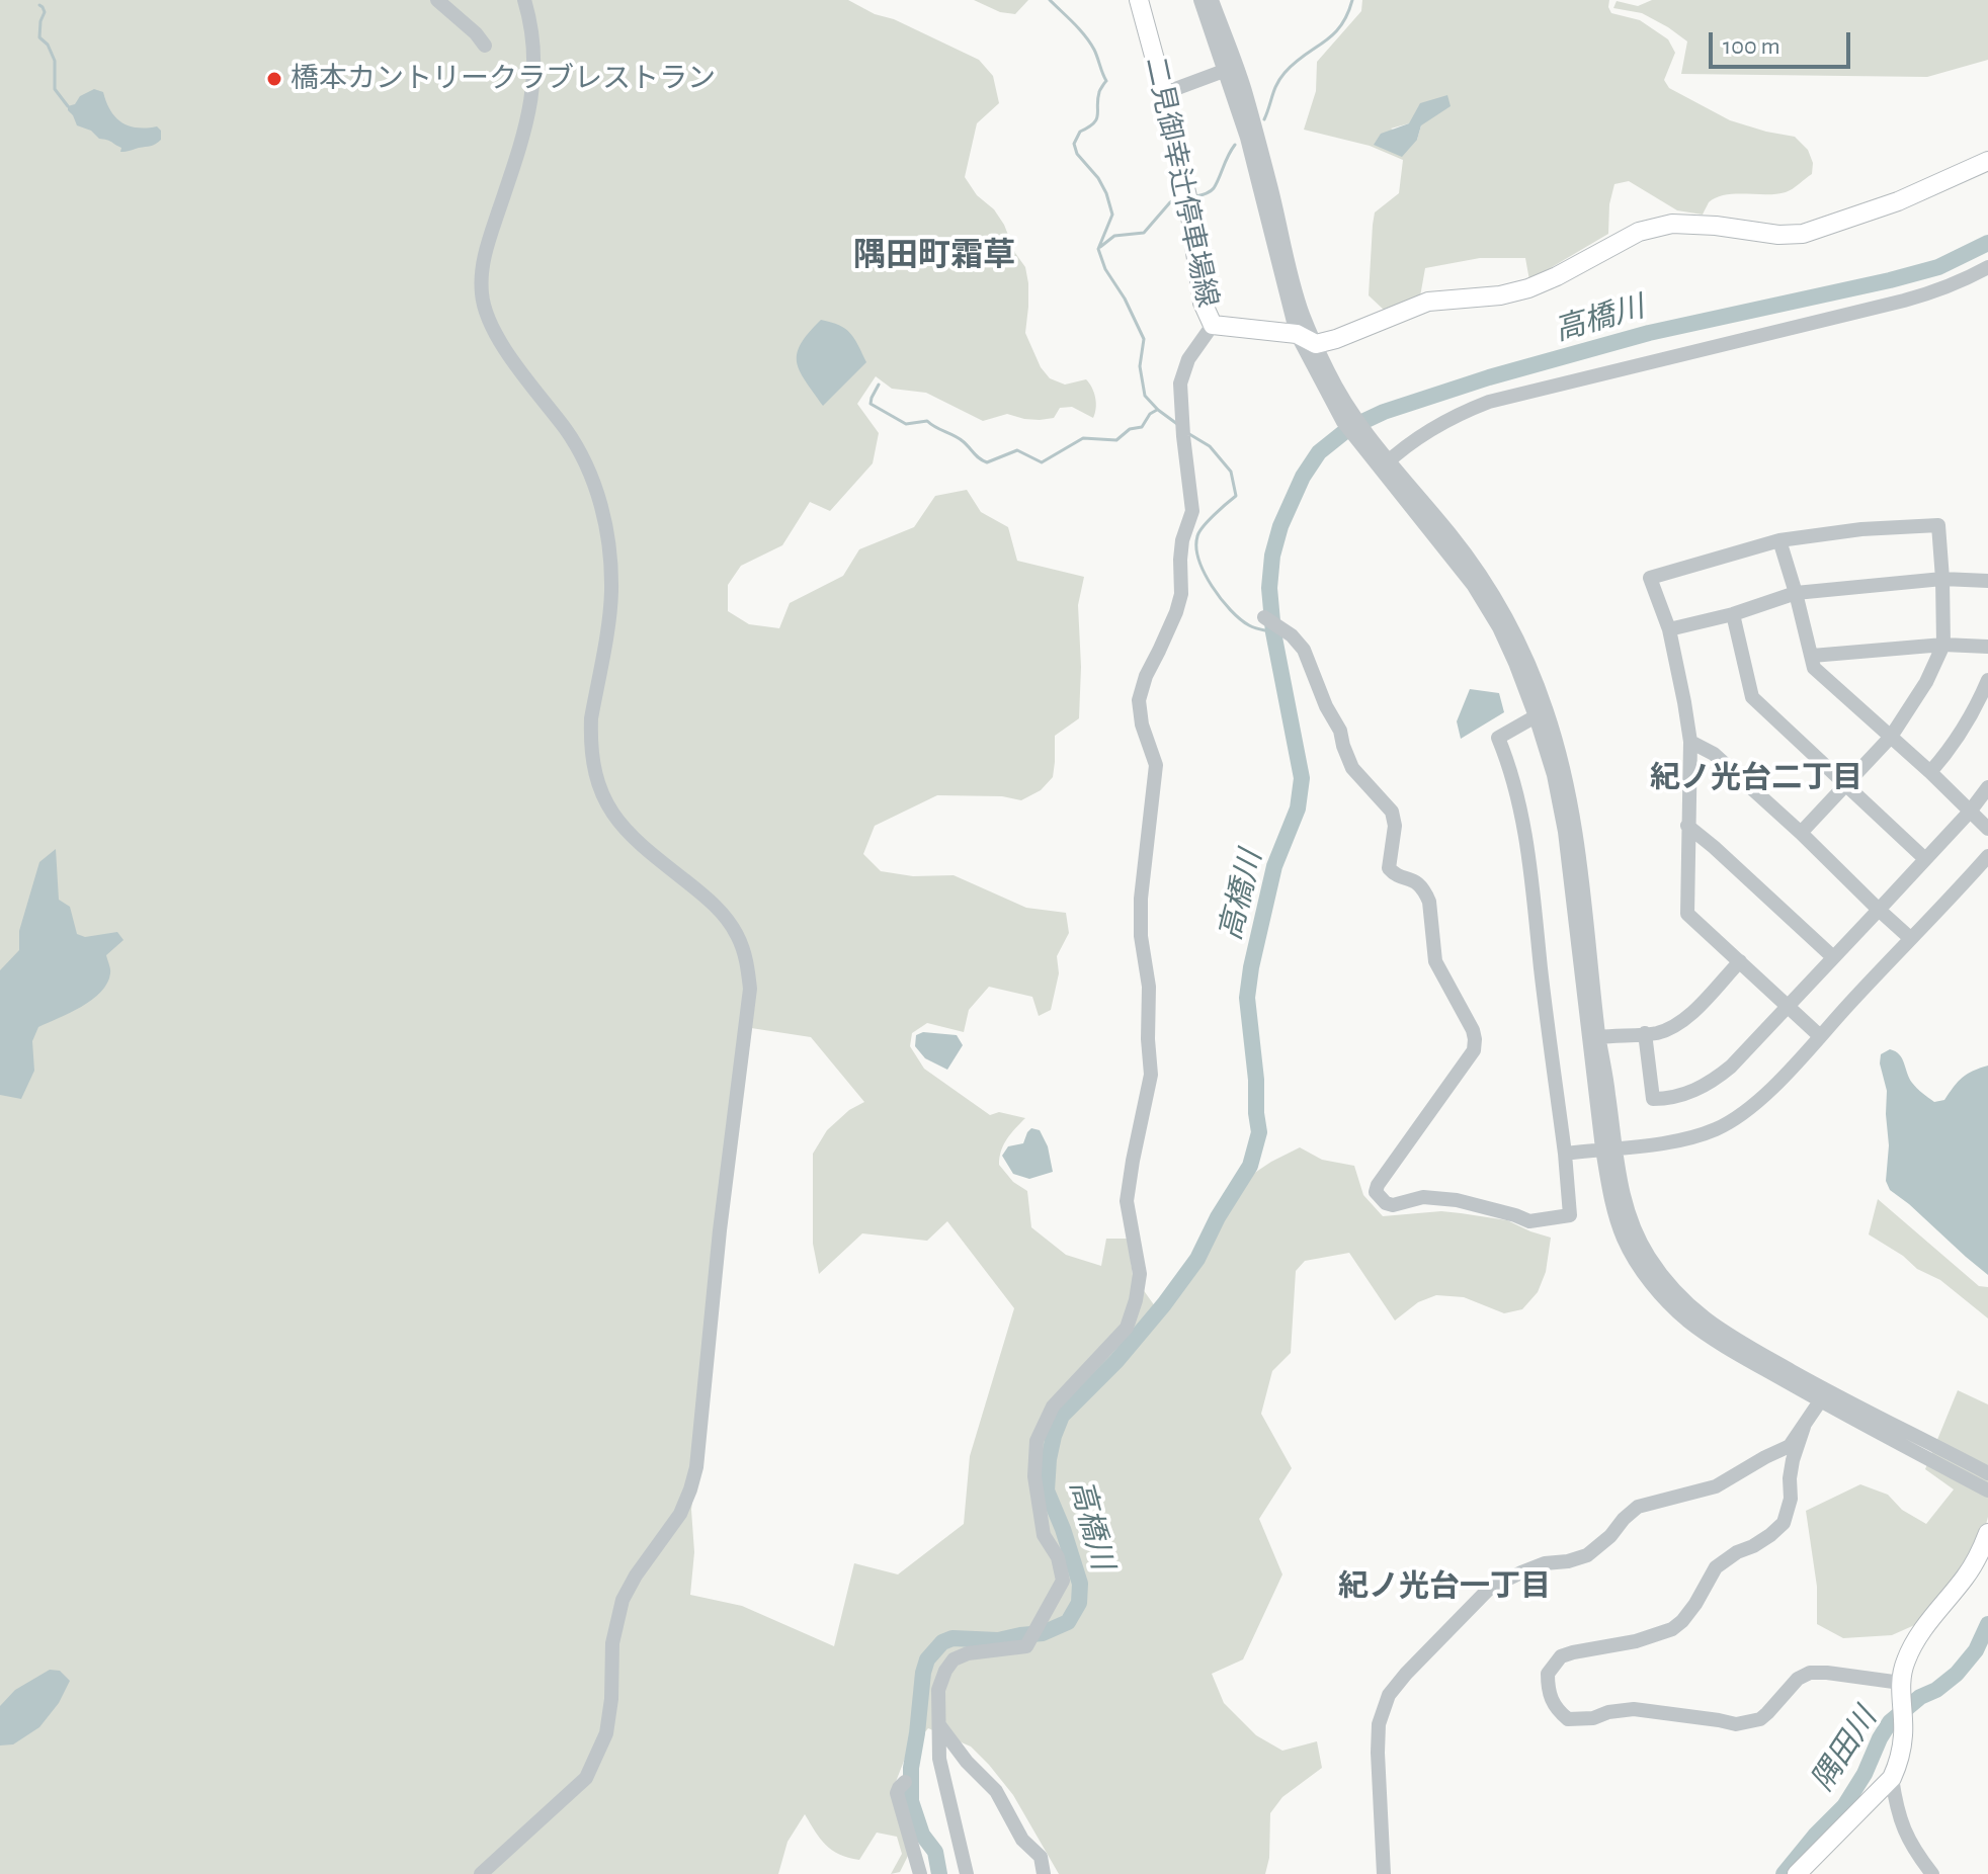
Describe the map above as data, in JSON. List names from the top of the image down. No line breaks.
{"streets":{"main road":["二見御幸辻停車場線"]},"districts":["隅田町霜草","紀ノ光台二丁目","紀ノ光台一丁目"],"water":["高橋川","隅田川"],"places":["橋本カントリークラブレストラン"],"scale_bar":"100 m"}
